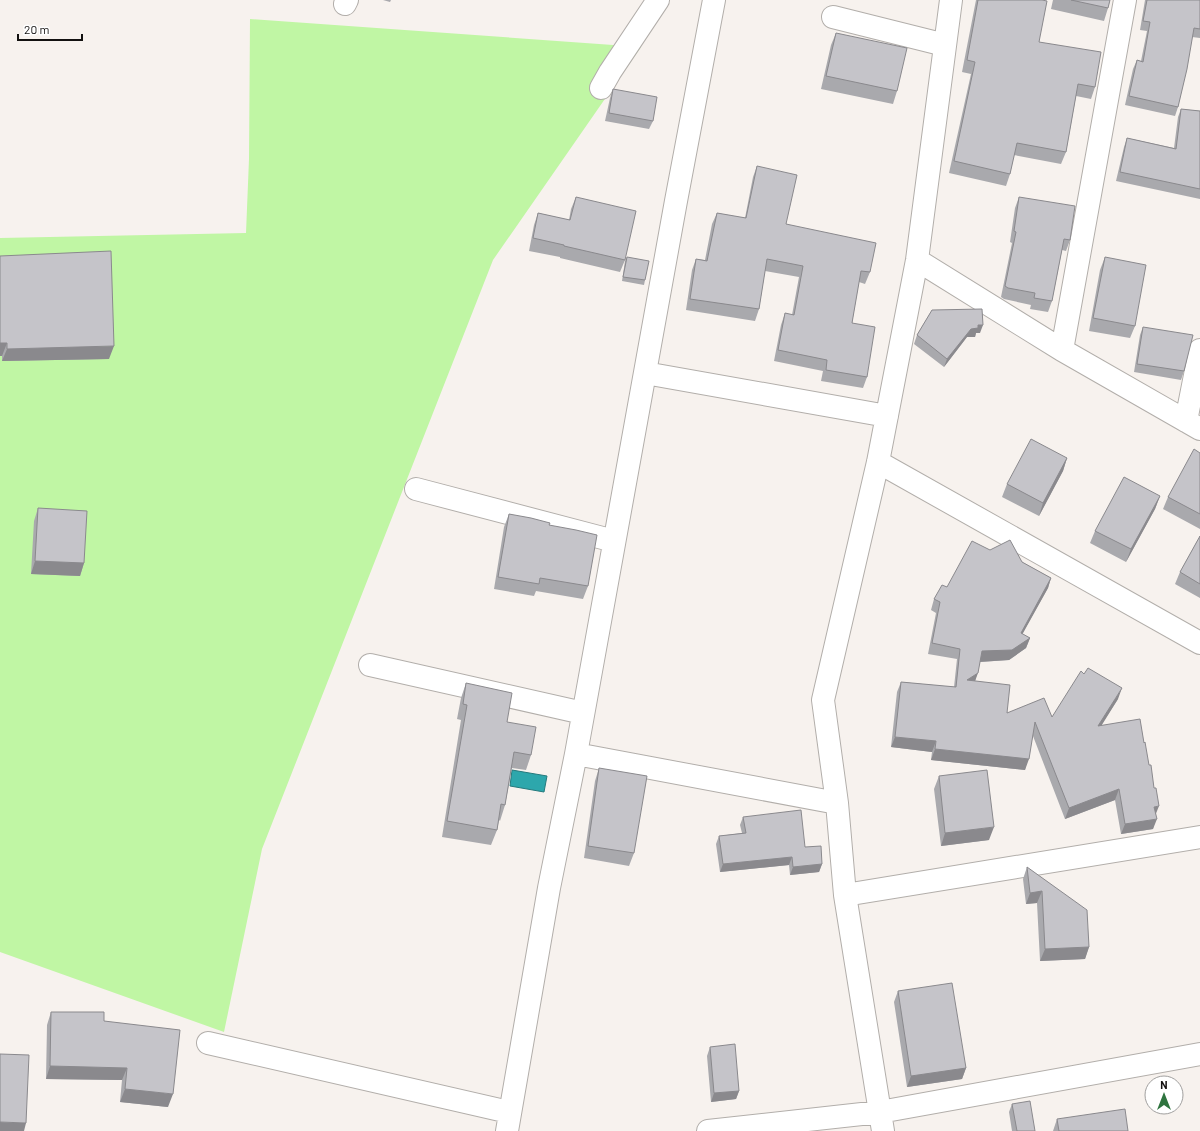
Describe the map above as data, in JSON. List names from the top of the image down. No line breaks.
{"scale_bar":"20 m","north":"top"}
